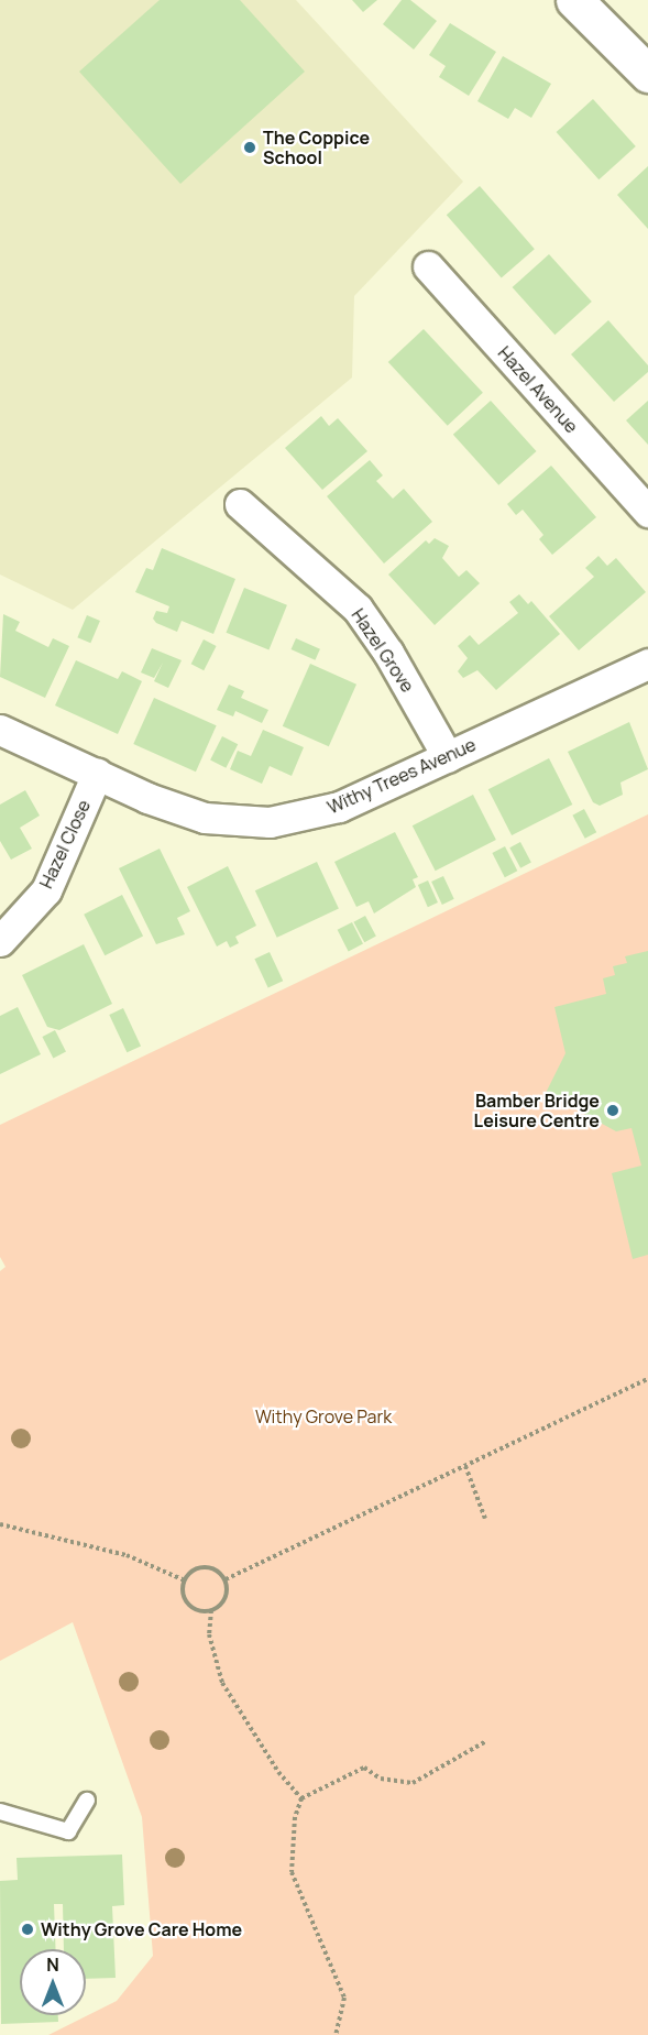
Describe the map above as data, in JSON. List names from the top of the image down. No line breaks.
{"streets":{"street":["Hazel Avenue","Hazel Grove","Withy Trees Avenue","Hazel Close"]},"crossings":[["Hazel Grove","Withy Trees Avenue"],["Withy Trees Avenue","Hazel Close"]],"parks":["Withy Grove Park"],"places":["The Coppice School","Bamber Bridge Leisure Centre","Withy Grove Care Home"],"north":"top"}
